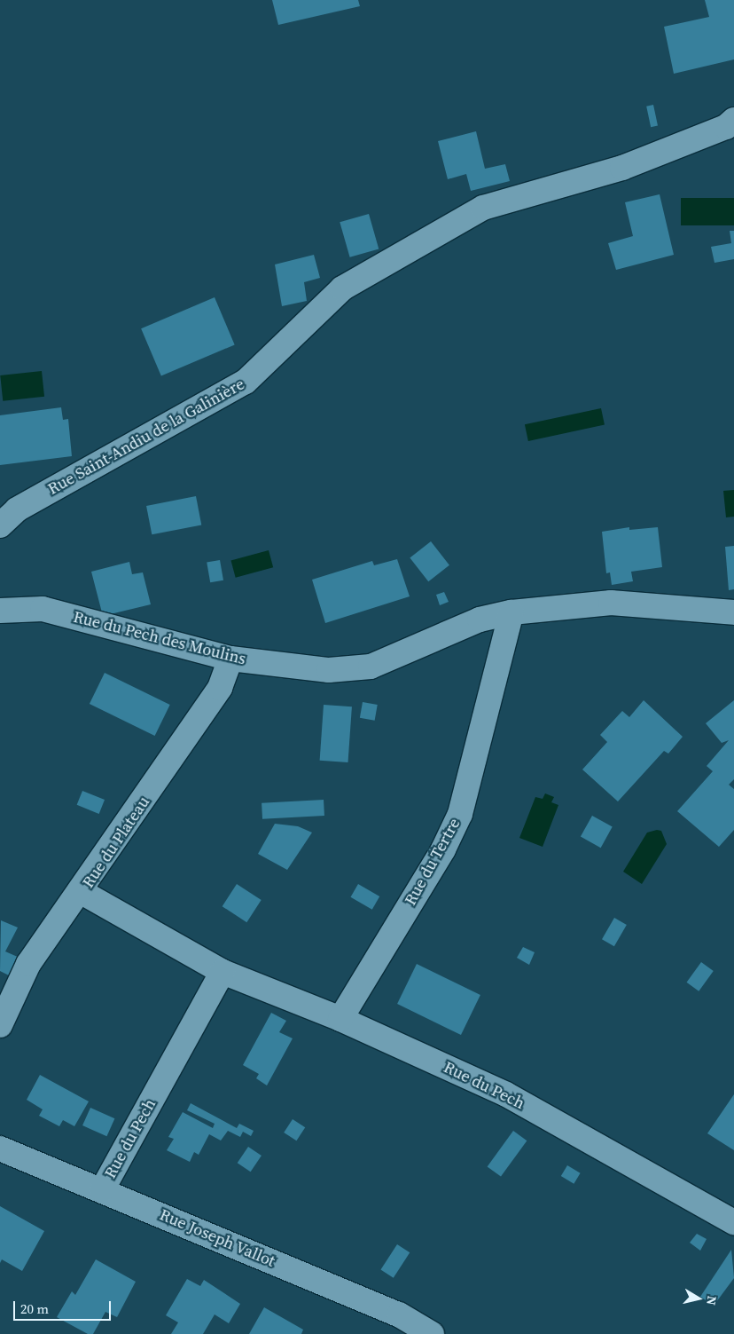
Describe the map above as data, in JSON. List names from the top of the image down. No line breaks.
{"streets":{"street":["Rue Saint-Andiu de la Galinière","Rue du Pech des Moulins","Rue du Plateau","Rue du Tertre","Rue du Pech","Rue Joseph Vallot"]},"crossings":[["Rue du Pech des Moulins","Rue du Plateau"],["Rue du Pech des Moulins","Rue du Tertre"],["Rue du Plateau","Rue du Pech"],["Rue du Tertre","Rue du Pech"],["Rue du Pech","Rue Joseph Vallot"]],"scale_bar":"20 m","north":"right"}
